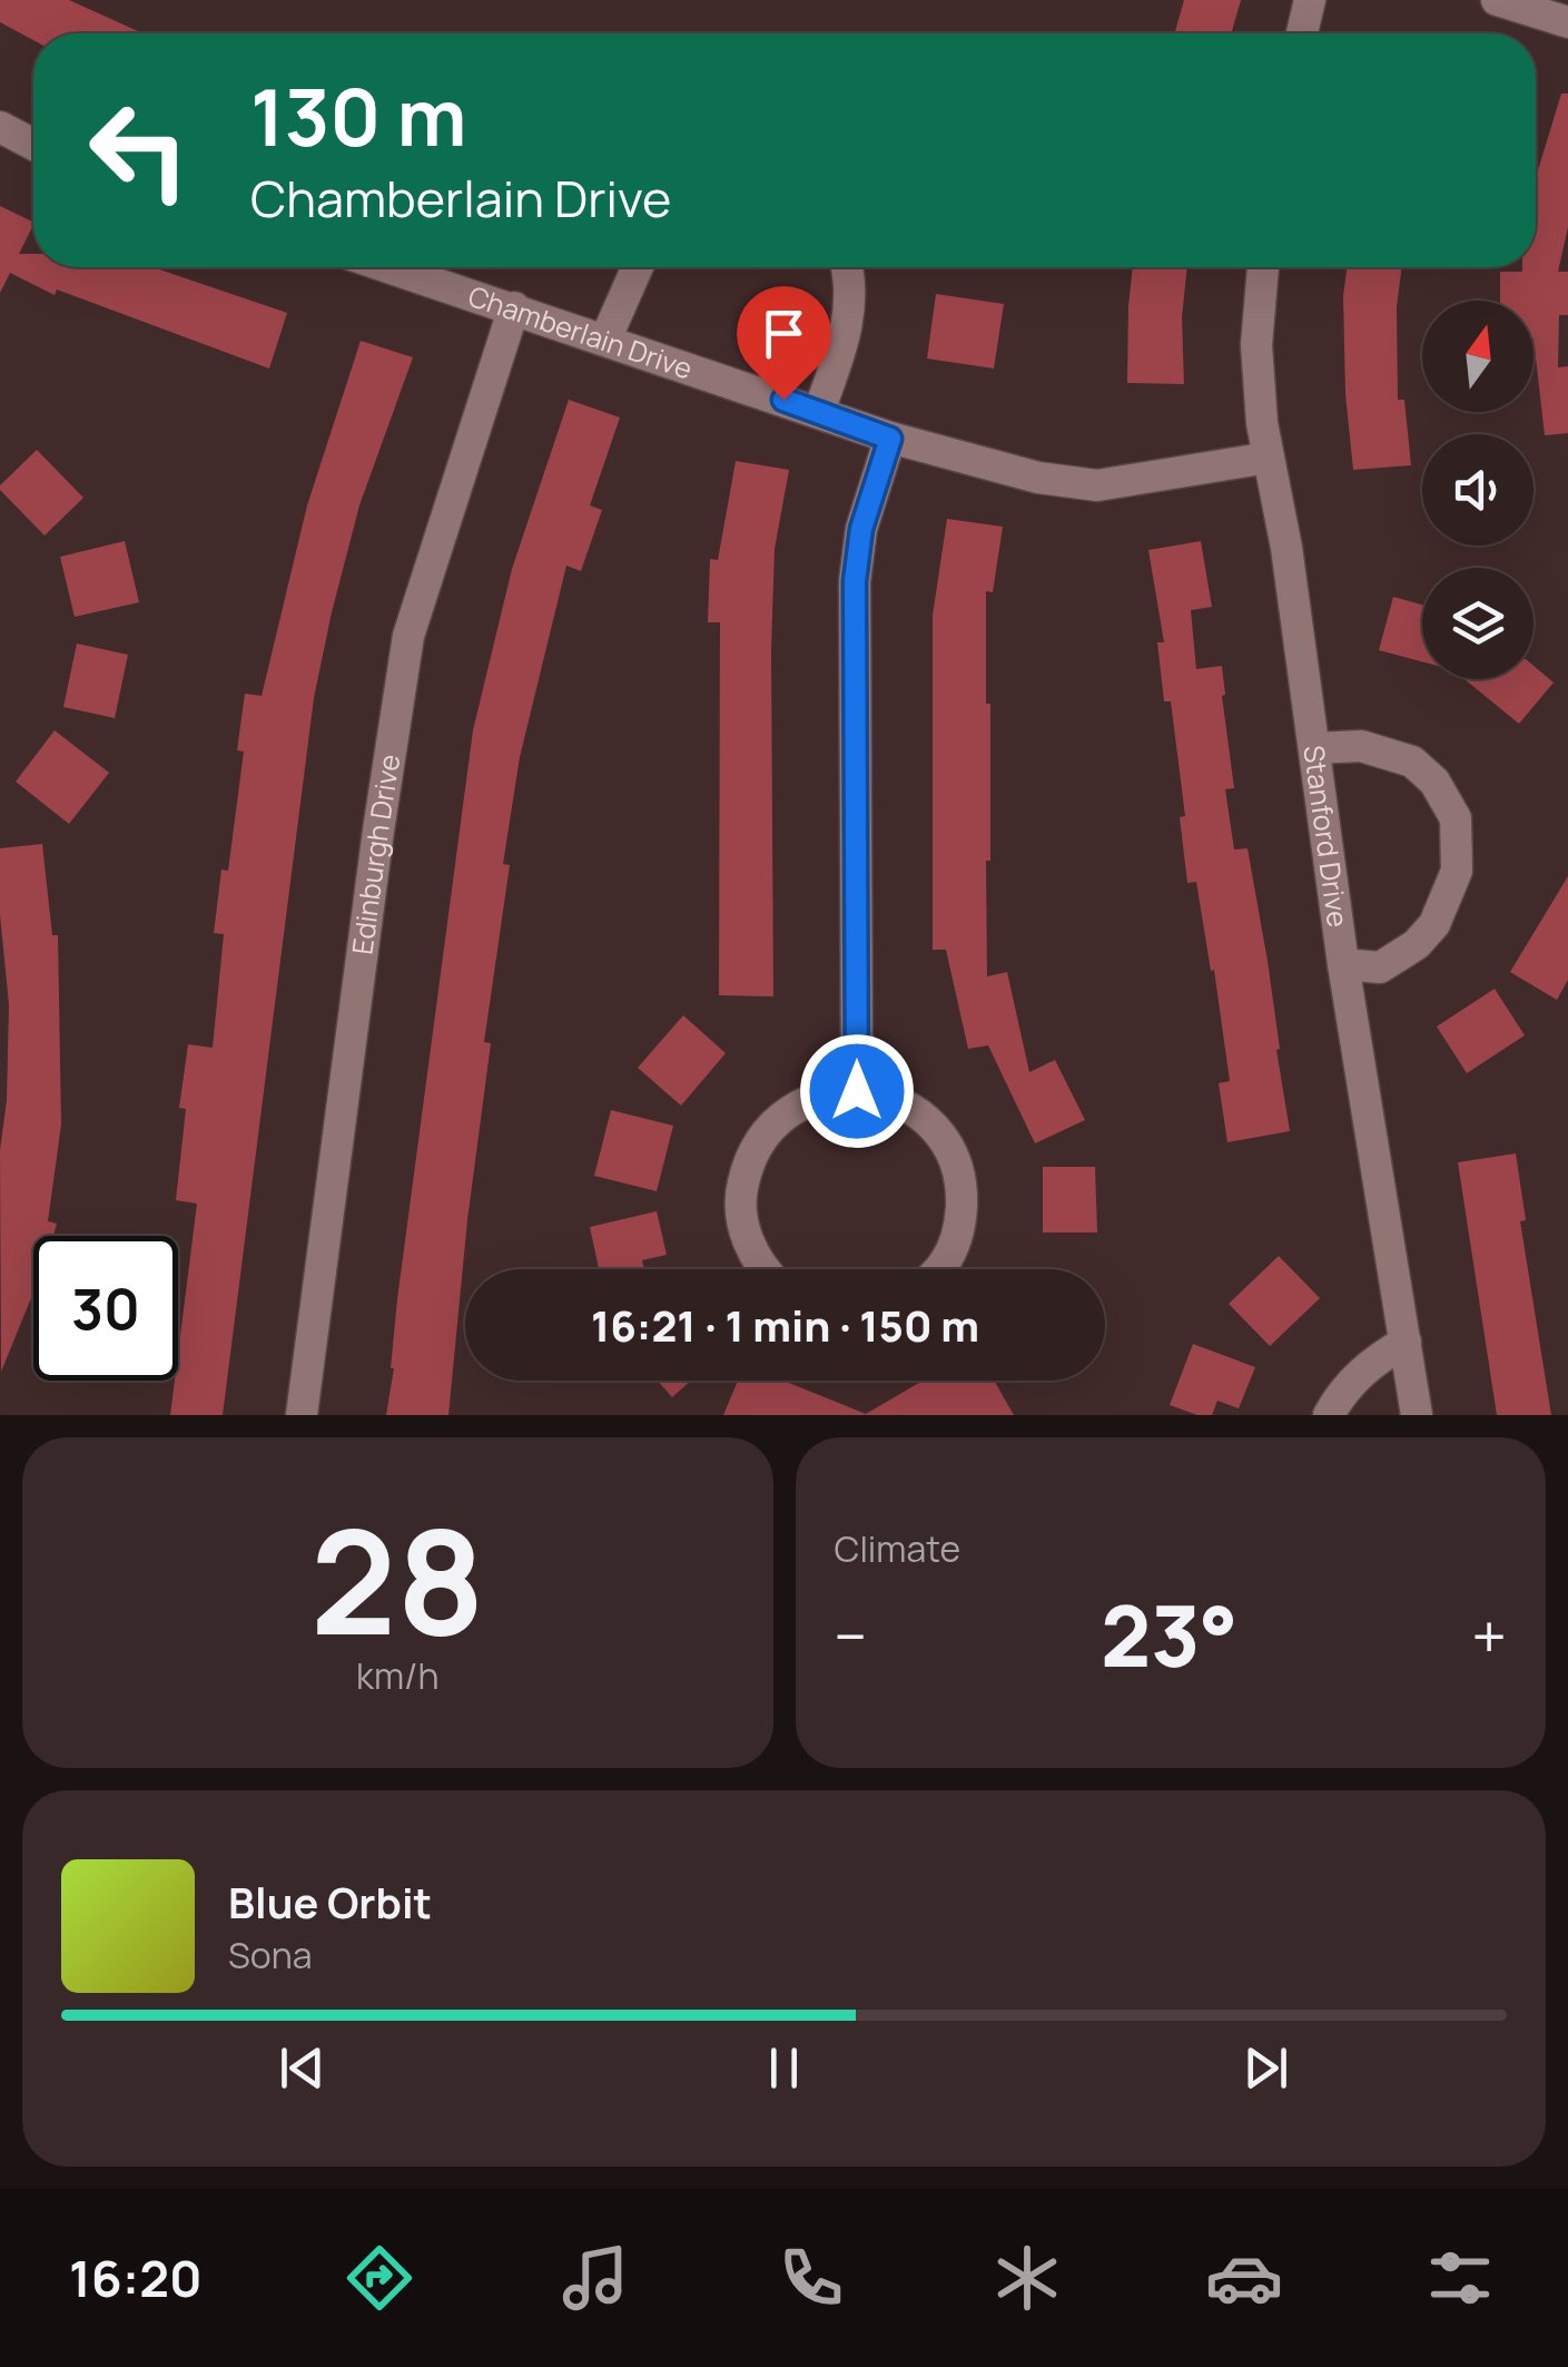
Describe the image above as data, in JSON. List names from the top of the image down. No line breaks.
{"streets":{"street":["Chamberlain Drive","Stanford Drive","Edinburgh Drive"]},"crossings":[["Chamberlain Drive","Stanford Drive"],["Chamberlain Drive","Edinburgh Drive"]],"north":"top","page":{"turn":["130 m","Chamberlain Drive"],"limit":"30","trip":"16:21 · 1 min · 150 m","tile":[["28","km/h"],"Climate"],"heat":["−","23°","+"],"song":["Blue Orbit","Sona"],"tabs":"16:20"}}
